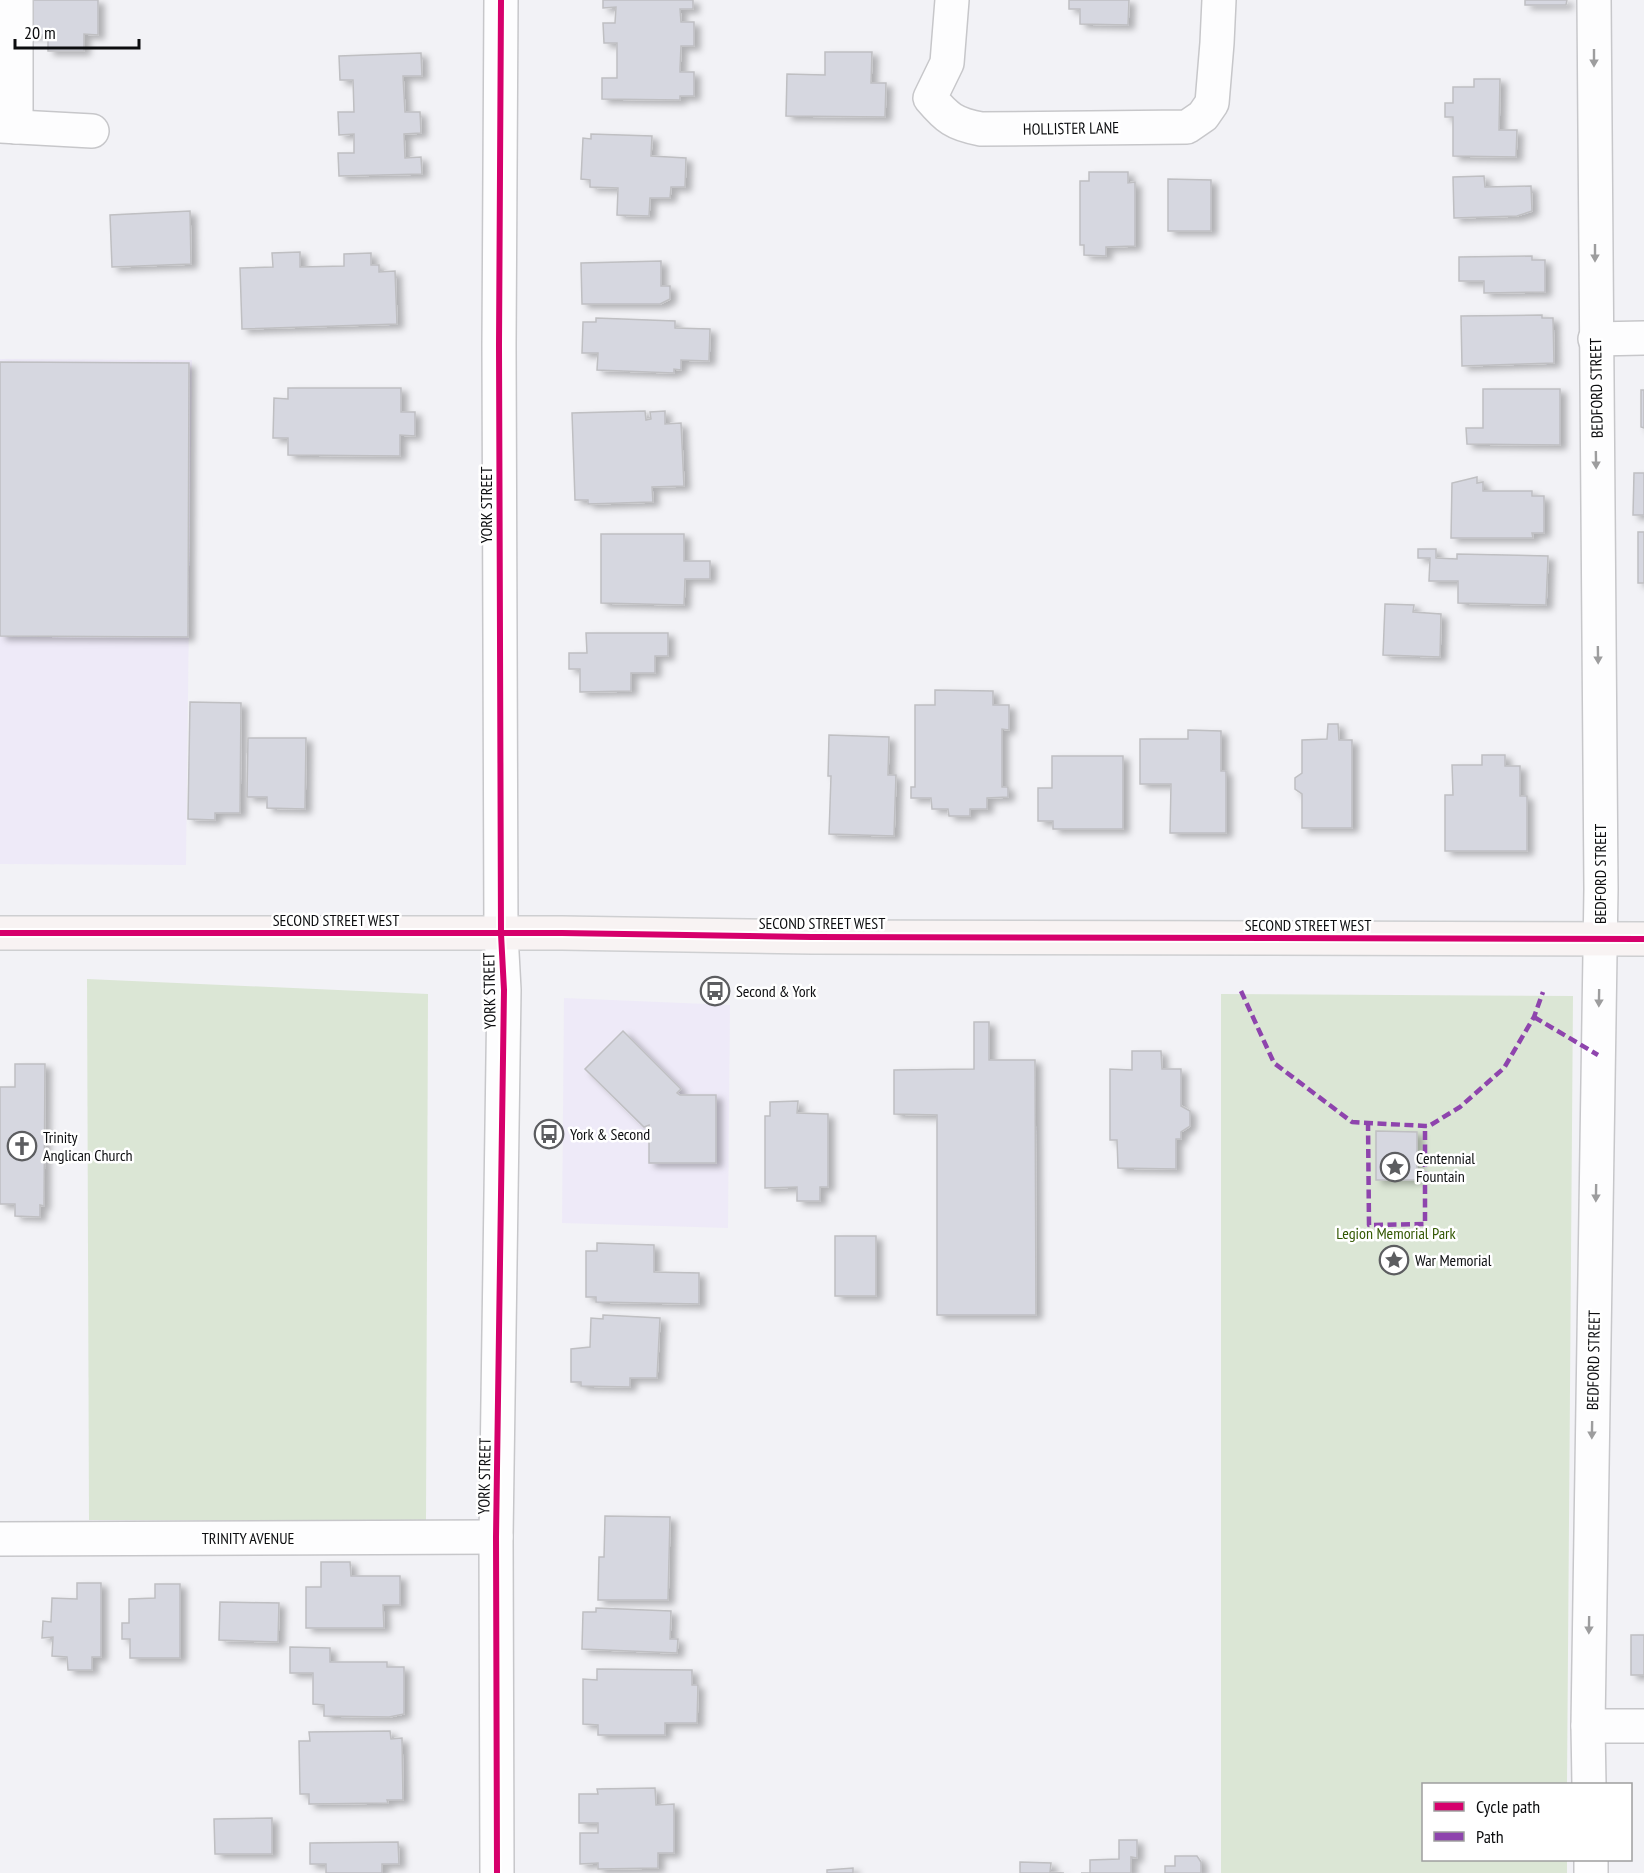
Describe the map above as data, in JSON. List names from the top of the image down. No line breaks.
{"streets":{"main road":["SECOND STREET WEST"],"street":["HOLLISTER LANE","BEDFORD STREET","YORK STREET","TRINITY AVENUE"]},"crossings":[["BEDFORD STREET","SECOND STREET WEST"],["YORK STREET","SECOND STREET WEST"],["YORK STREET","TRINITY AVENUE"]],"one_way":["BEDFORD STREET"],"parks":["Legion Memorial Park"],"places":{"bus stop":["Second & York","York & Second"],"church":["Trinity Anglican Church"],"place":["Centennial Fountain","War Memorial"]},"legend":["Cycle path","Path"],"scale_bar":"20 m"}
